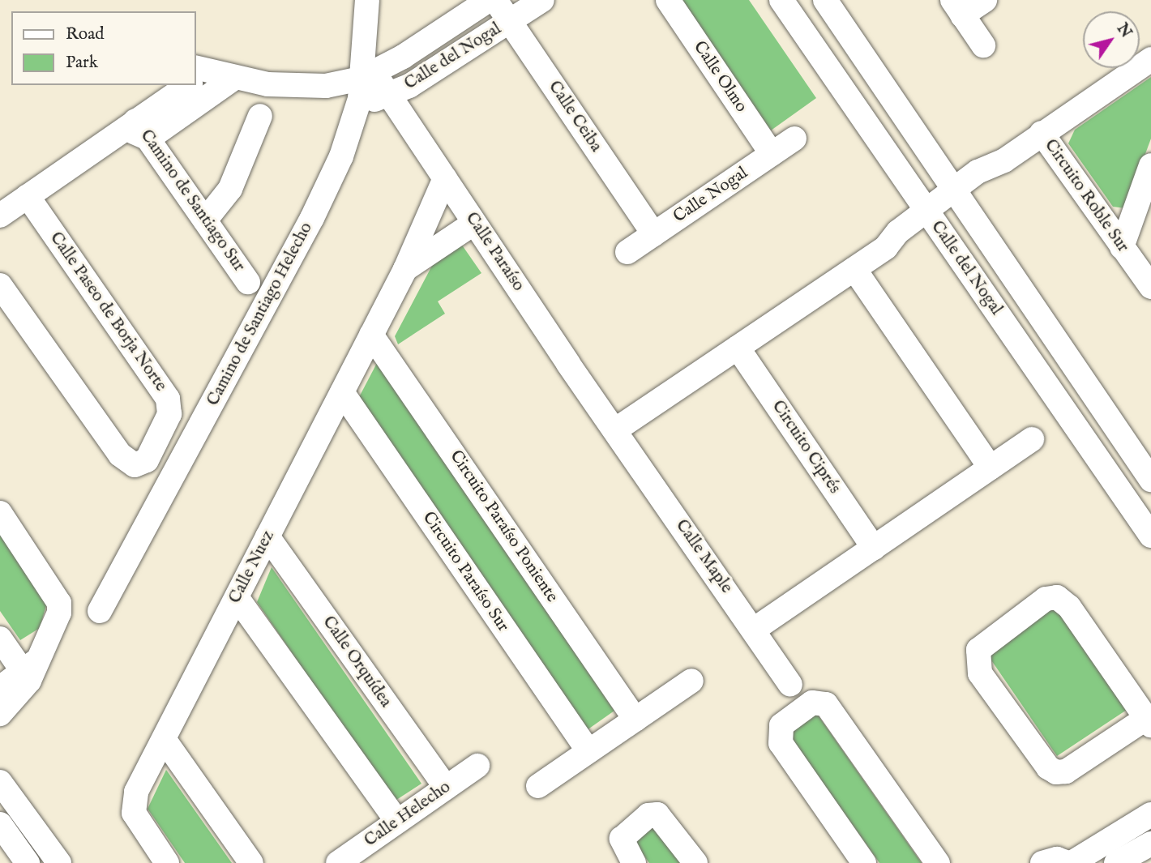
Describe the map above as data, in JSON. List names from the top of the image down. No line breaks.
{"streets":{"street":["Calle del Nogal","Calle Olmo","Calle Ceiba","Calle Nogal","Circuito Roble Sur","Camino de Santiago Sur","Calle Paraíso","Calle Paseo de Borja Norte","Camino de Santiago Helecho","Circuito Ciprés","Circuito Paraíso Poniente","Calle Maple","Calle Nuez","Circuito Paraíso Sur","Calle Orquídea","Calle Helecho"]},"crossings":[["Calle del Nogal","Calle Ceiba"],["Calle del Nogal","Calle Paraíso"],["Calle del Nogal","Camino de Santiago Helecho"],["Calle Olmo","Calle Nogal"],["Calle Ceiba","Calle Nogal"],["Calle Paraíso","Camino de Santiago Helecho"],["Calle Paraíso","Calle Maple"],["Calle Paraíso","Calle Nuez"],["Circuito Paraíso Poniente","Calle Nuez"],["Calle Nuez","Circuito Paraíso Sur"],["Calle Nuez","Calle Orquídea"],["Calle Orquídea","Calle Helecho"]],"legend":["Road","Park"],"north":"top right"}
